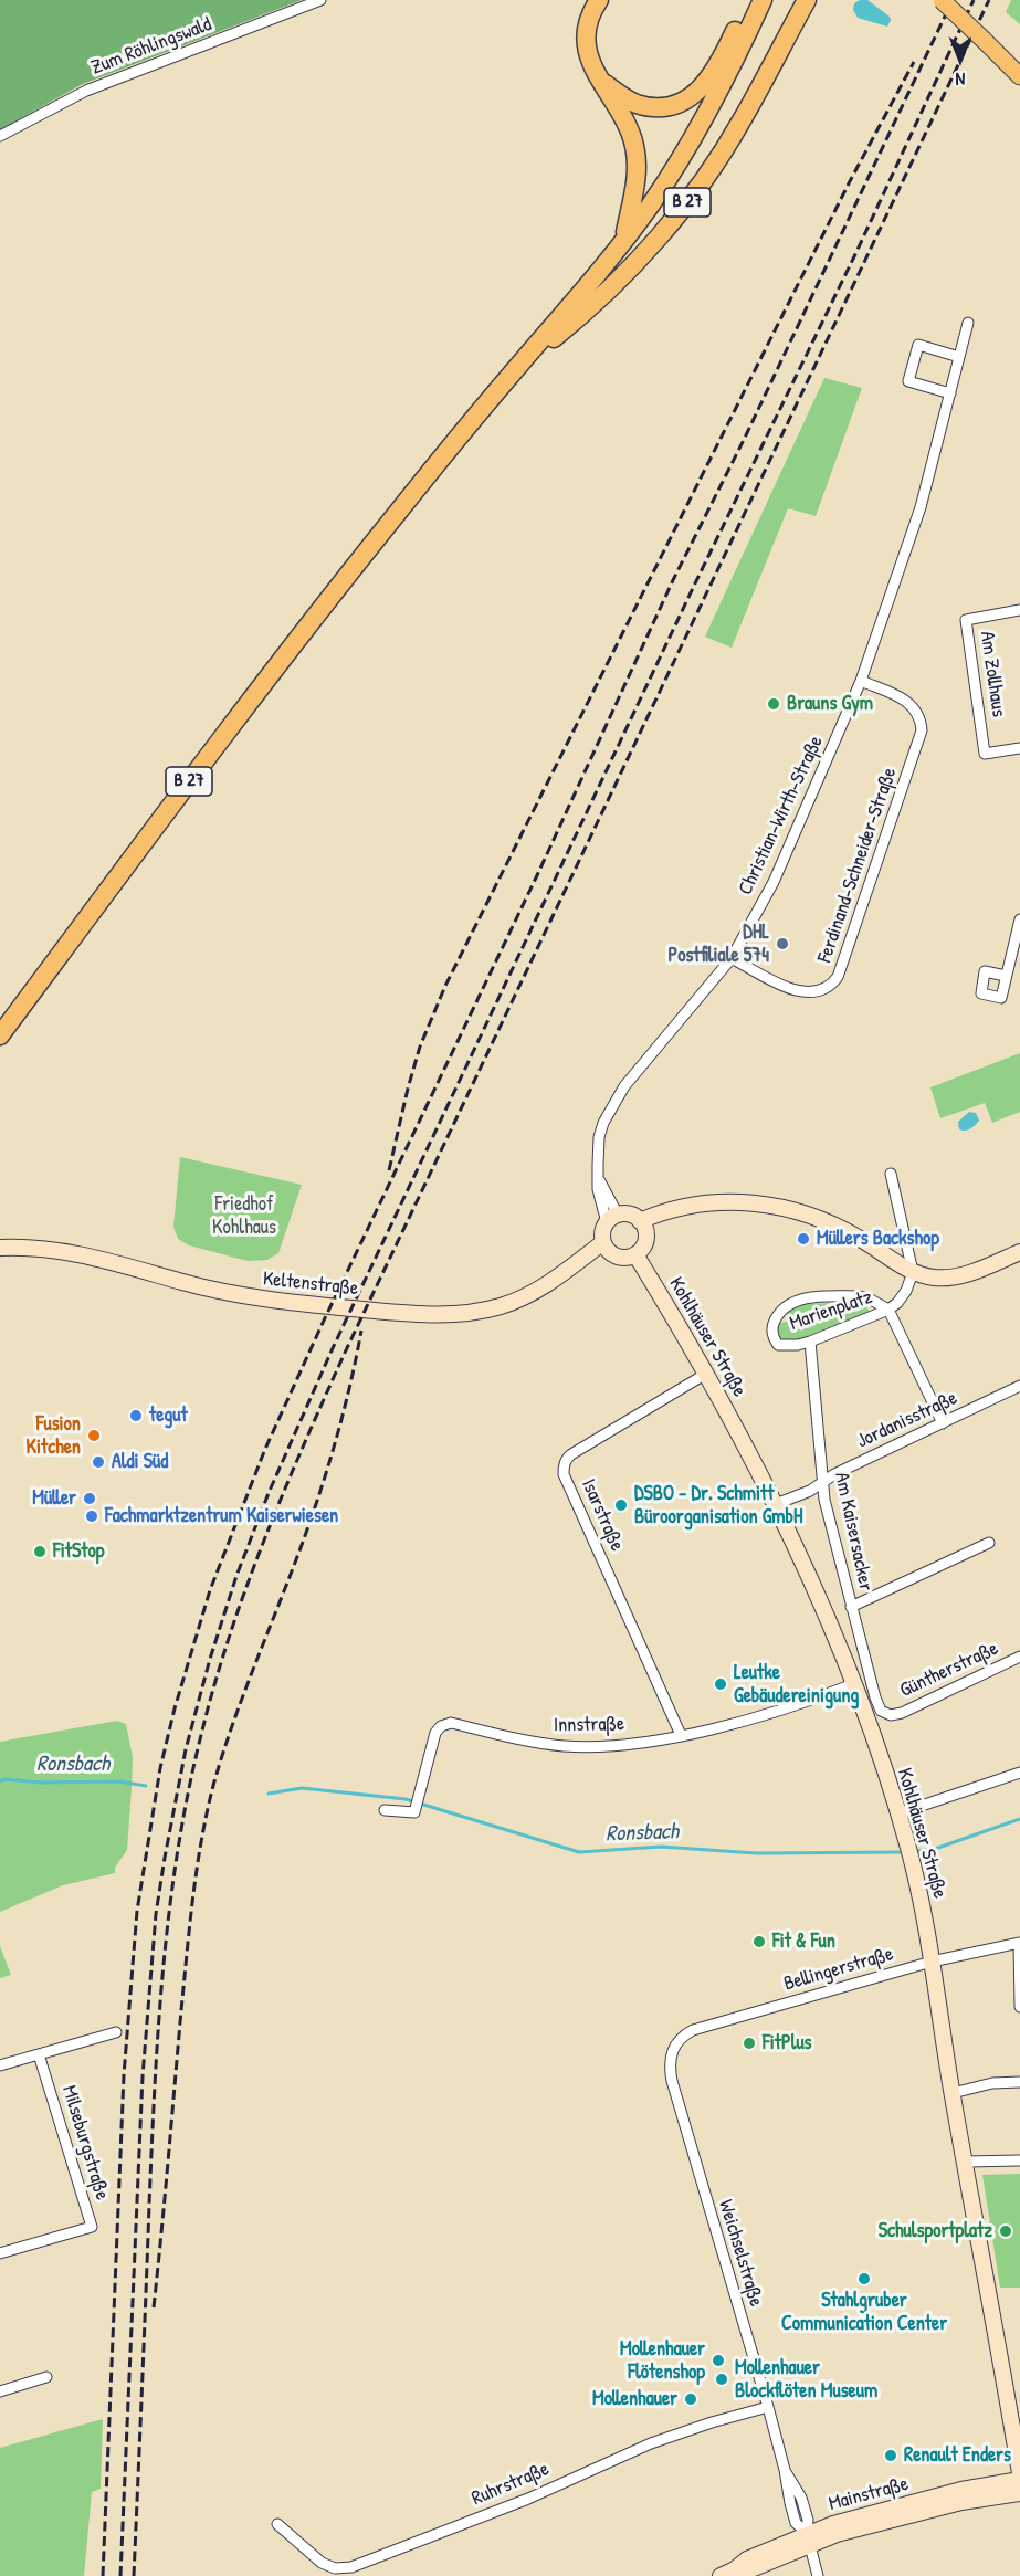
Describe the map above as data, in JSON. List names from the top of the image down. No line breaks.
{"streets":{"highway":["B 27"],"main road":["Keltenstraße","Kohlhäuser Straße","Mainstraße"],"street":["Zum Röhlingswald","Am Zollhaus","Christian-Wirth-Straße","Ferdinand-Schneider-Straße","Marienplatz","Jordanisstraße","Isarstraße","Am Kaisersacker","Güntherstraße","Innstraße","Bellingerstraße","Milseburgstraße","Weichselstraße","Ruhrstraße"]},"crossings":[["Christian-Wirth-Straße","Ferdinand-Schneider-Straße"],["Christian-Wirth-Straße","Keltenstraße"],["Christian-Wirth-Straße","Kohlhäuser Straße"],["Keltenstraße","Kohlhäuser Straße"],["Marienplatz","Am Kaisersacker"],["Kohlhäuser Straße","Jordanisstraße"],["Kohlhäuser Straße","Isarstraße"],["Kohlhäuser Straße","Innstraße"],["Kohlhäuser Straße","Bellingerstraße"],["Jordanisstraße","Am Kaisersacker"],["Isarstraße","Innstraße"],["Am Kaisersacker","Güntherstraße"],["Bellingerstraße","Weichselstraße"],["Weichselstraße","Ruhrstraße"],["Weichselstraße","Mainstraße"]],"water":["Ronsbach"],"parks":["Friedhof Kohlhaus"],"places":["Brauns Gym","DHL Postfiliale 574","Müllers Backshop","tegut","Fusion Kitchen","Aldi Süd","Müller","DSBO - Dr. Schmitt Büroorganisation GmbH","Fachmarktzentrum Kaiserwiesen","FitStop","Leutke Gebäudereinigung","Fit & Fun","FitPlus","Schulsportplatz","Stahlgruber Communication Center","Mollenhauer Flötenshop","Mollenhauer Blockflöten Museum","Mollenhauer","Renault Enders"],"north":"bottom"}
